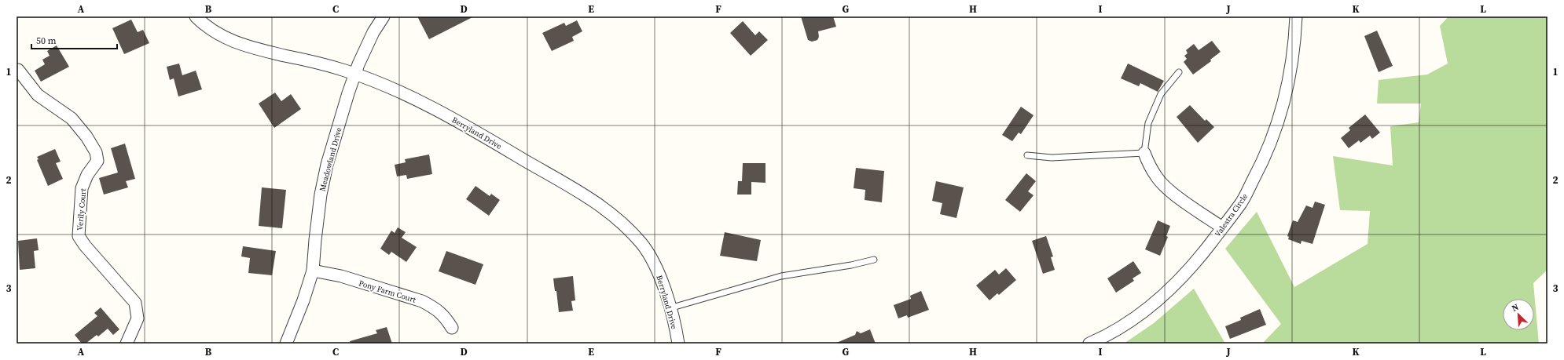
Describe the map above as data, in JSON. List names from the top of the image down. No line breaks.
{"streets":{"street":["Berryland Drive","Meadowland Drive","Verily Court","Valestra Circle","Pony Farm Court"]},"crossings":[["Berryland Drive","Meadowland Drive"],["Meadowland Drive","Pony Farm Court"]],"scale_bar":"50 m","north":"top left","grid":{"columns":["A","B","C","D","E","F","G","H","I","J","K","L"],"rows":["1","2","3"]}}
